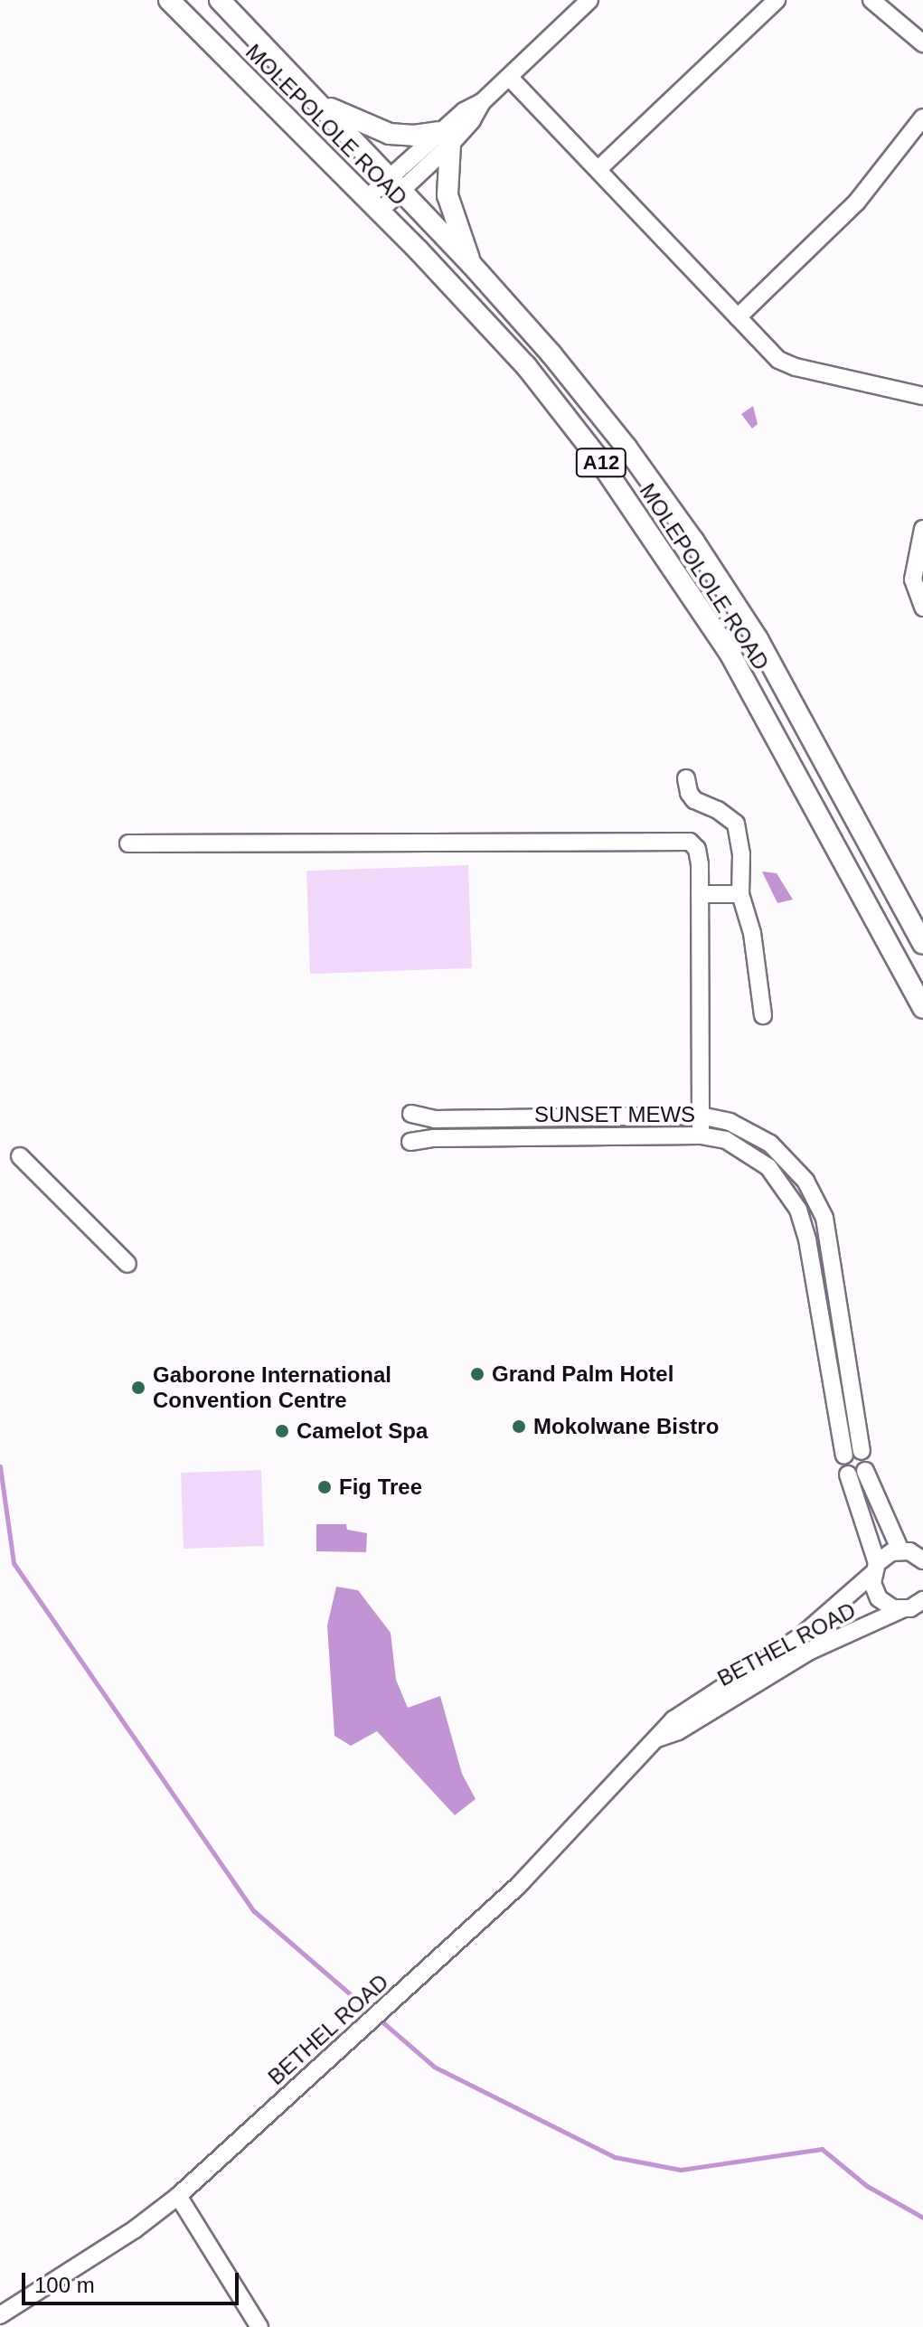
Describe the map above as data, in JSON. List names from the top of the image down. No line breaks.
{"streets":{"main road":["MOLEPOLOLE ROAD","A12"],"street":["SUNSET MEWS","BETHEL ROAD"]},"places":["Grand Palm Hotel","Gaborone International Convention Centre","Mokolwane Bistro","Camelot Spa","Fig Tree"],"scale_bar":"100 m"}
